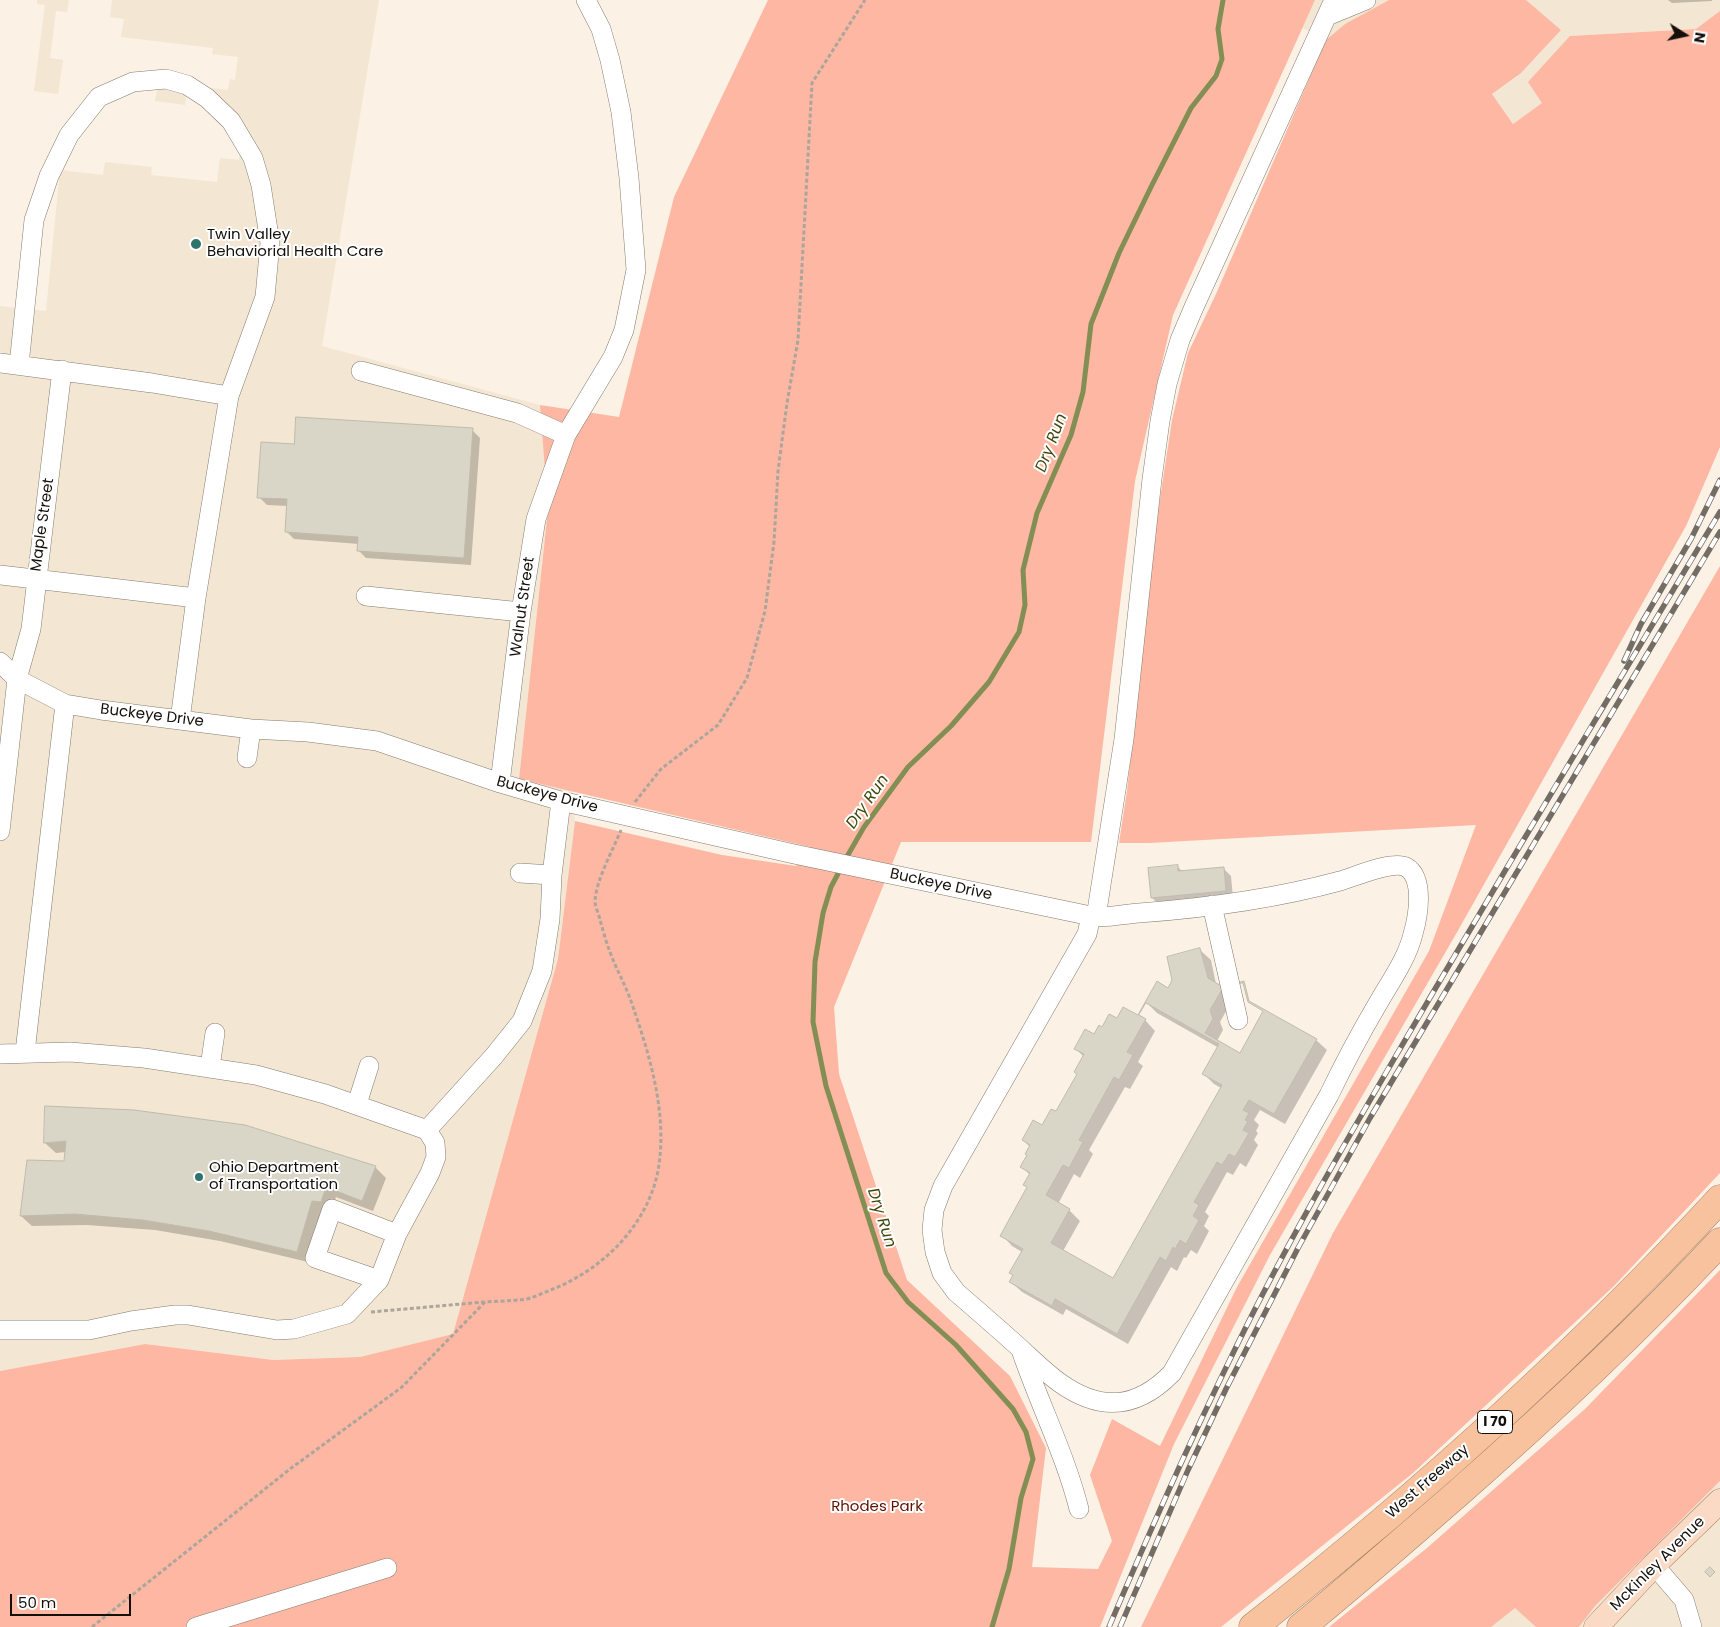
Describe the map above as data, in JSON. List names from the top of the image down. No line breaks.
{"streets":{"highway":["I 70","West Freeway"],"main road":["McKinley Avenue"],"lane":["Maple Street","Walnut Street","Buckeye Drive"]},"crossings":[["Maple Street","Buckeye Drive"],["Walnut Street","Buckeye Drive"]],"water":["Dry Run"],"parks":["Rhodes Park"],"places":["Twin Valley Behaviorial Health Care","Ohio Department of Transportation"],"scale_bar":"50 m","north":"right"}
